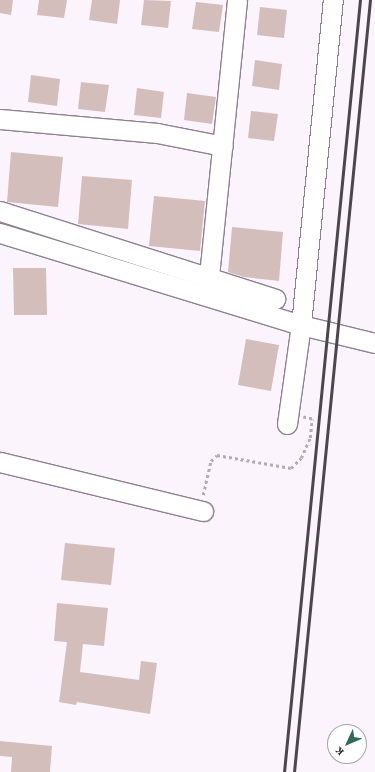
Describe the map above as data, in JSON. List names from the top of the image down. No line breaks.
{"north":"bottom left"}
